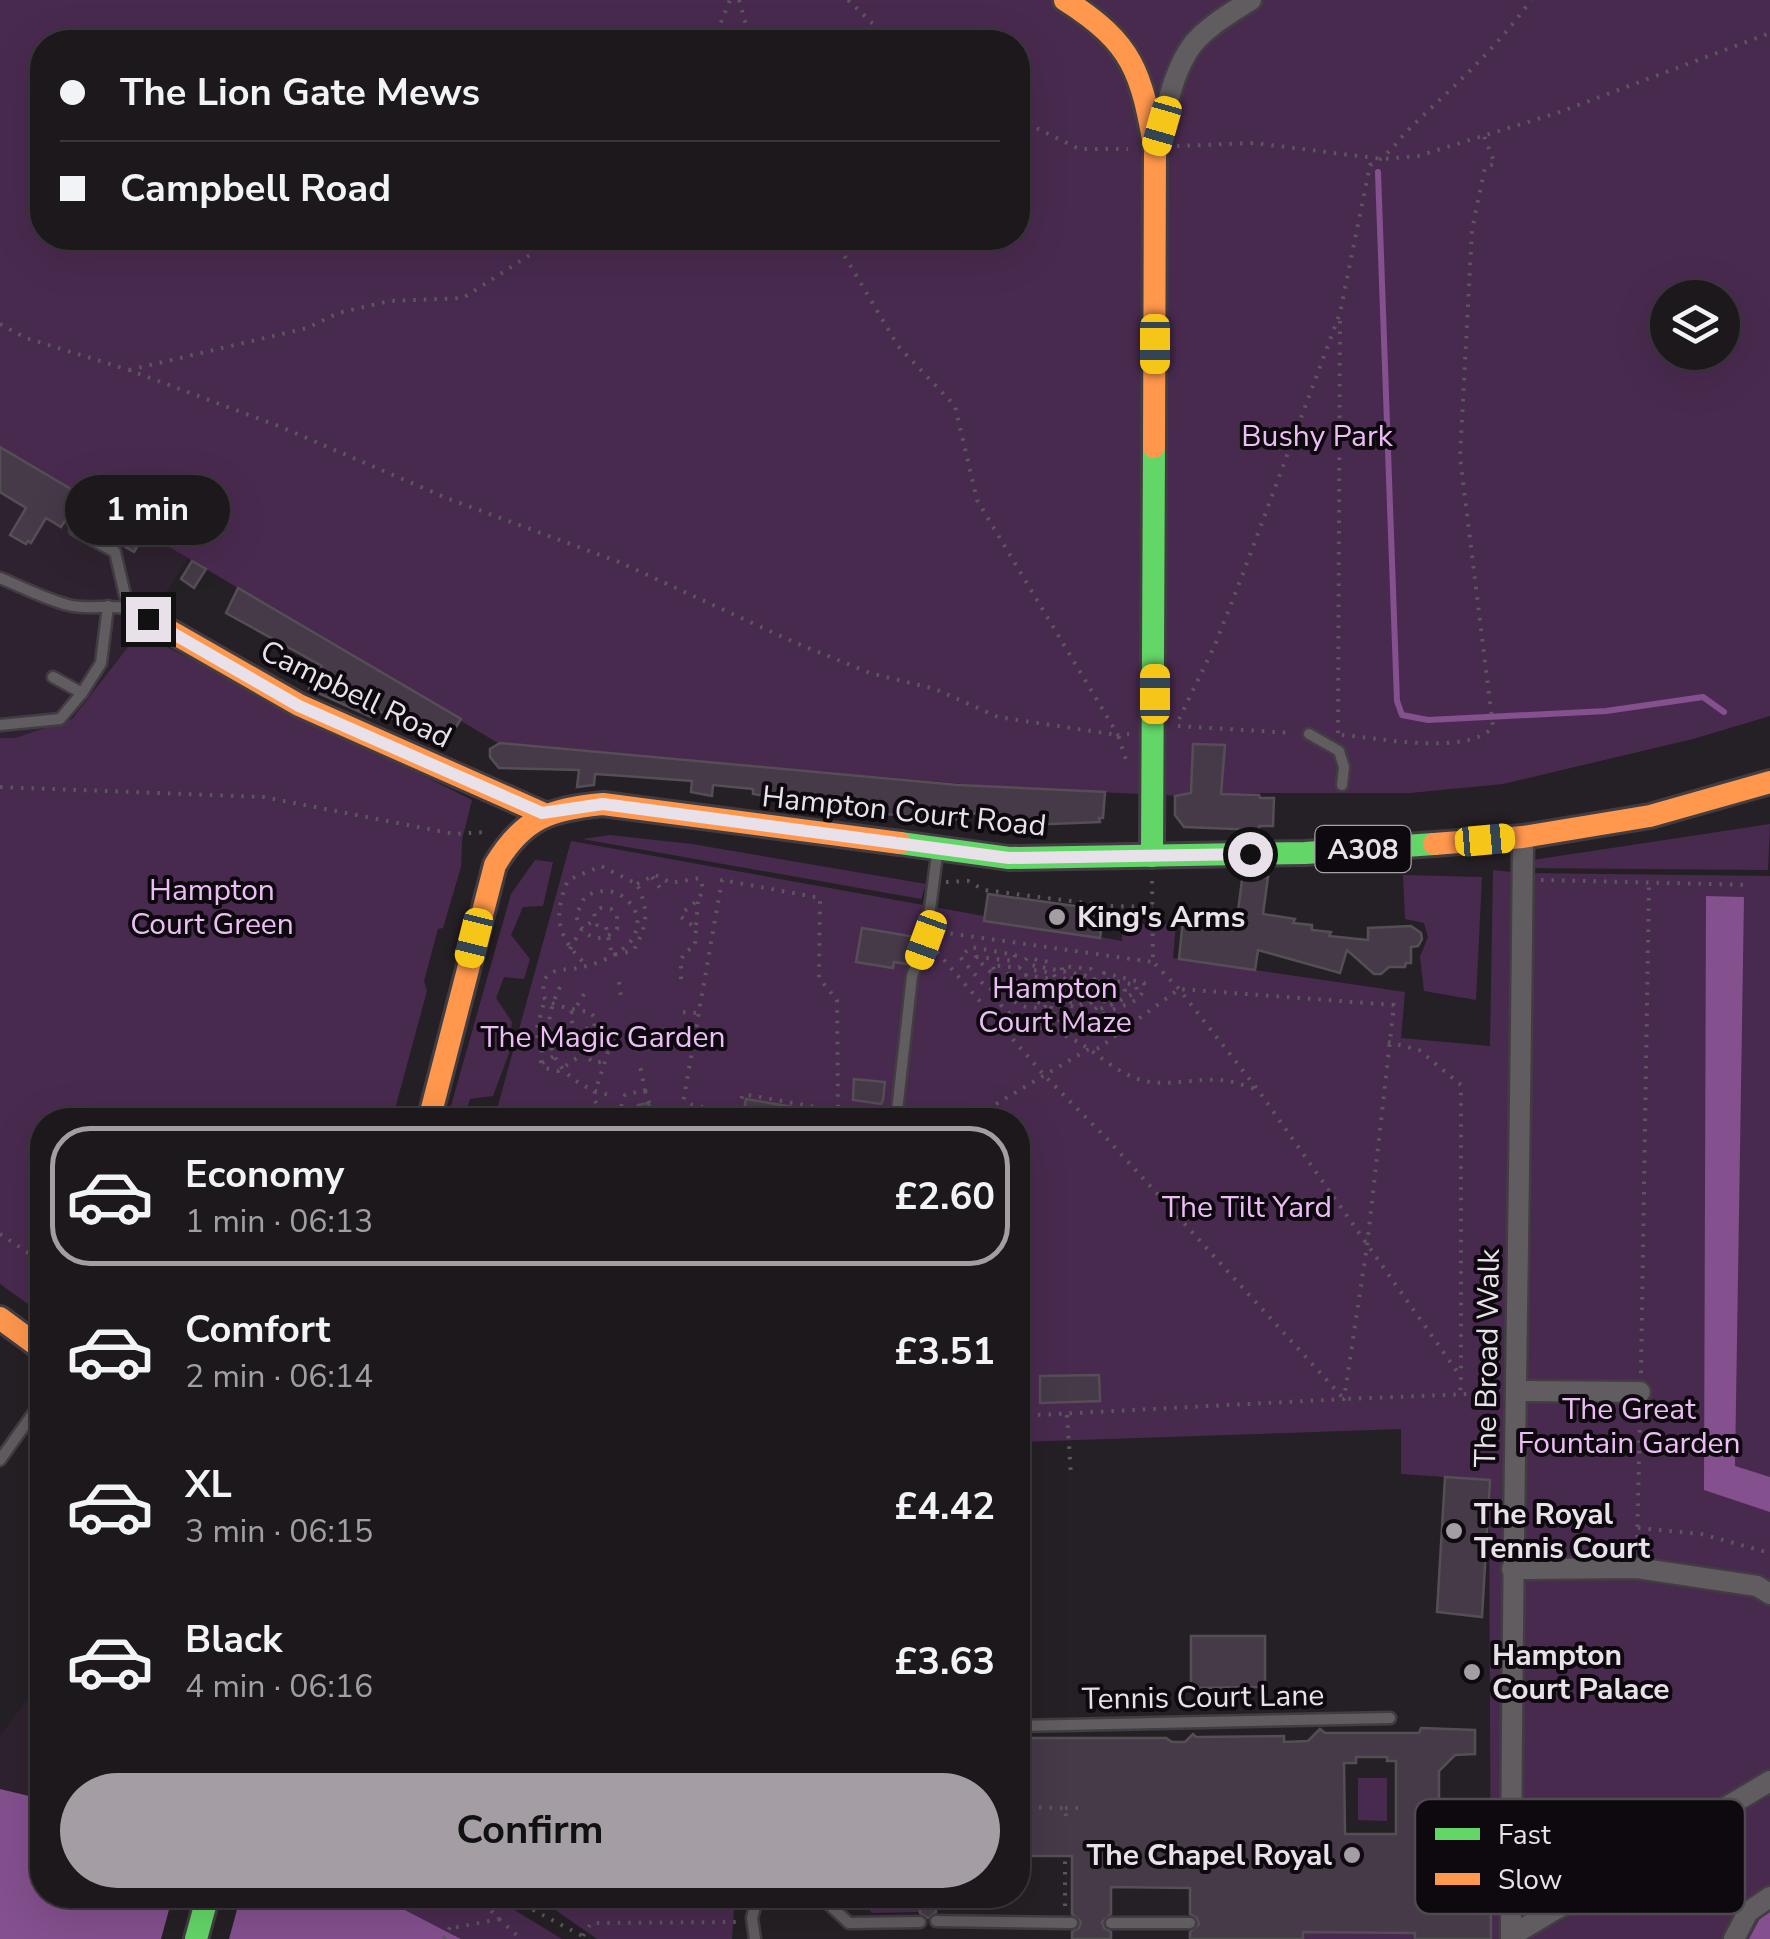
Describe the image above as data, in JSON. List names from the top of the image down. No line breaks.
{"streets":{"main road":["Campbell Road","Hampton Court Road","A308"],"street":["The Broad Walk"],"lane":["Tennis Court Lane"]},"crossings":[["Campbell Road","Hampton Court Road"],["Hampton Court Road","The Broad Walk"]],"parks":["Bushy Park","Hampton Court Green","Hampton Court Maze","The Magic Garden","The Tilt Yard","The Great Fountain Garden"],"places":["King's Arms","The Royal Tennis Court","Hampton Court Palace","The Chapel Royal"],"legend":["Fast","Slow"],"page":{"banner":["The Lion Gate Mews","Campbell Road"],"bubble":"1 min","list":[{"name":"Economy","note":"1 min · 06:13","value":"£2.60"},{"name":"Comfort","note":"2 min · 06:14","value":"£3.51"},{"name":"XL","note":"3 min · 06:15","value":"£4.42"},{"name":"Black","note":"4 min · 06:16","value":"£3.63"}],"buttons":"Confirm"}}
